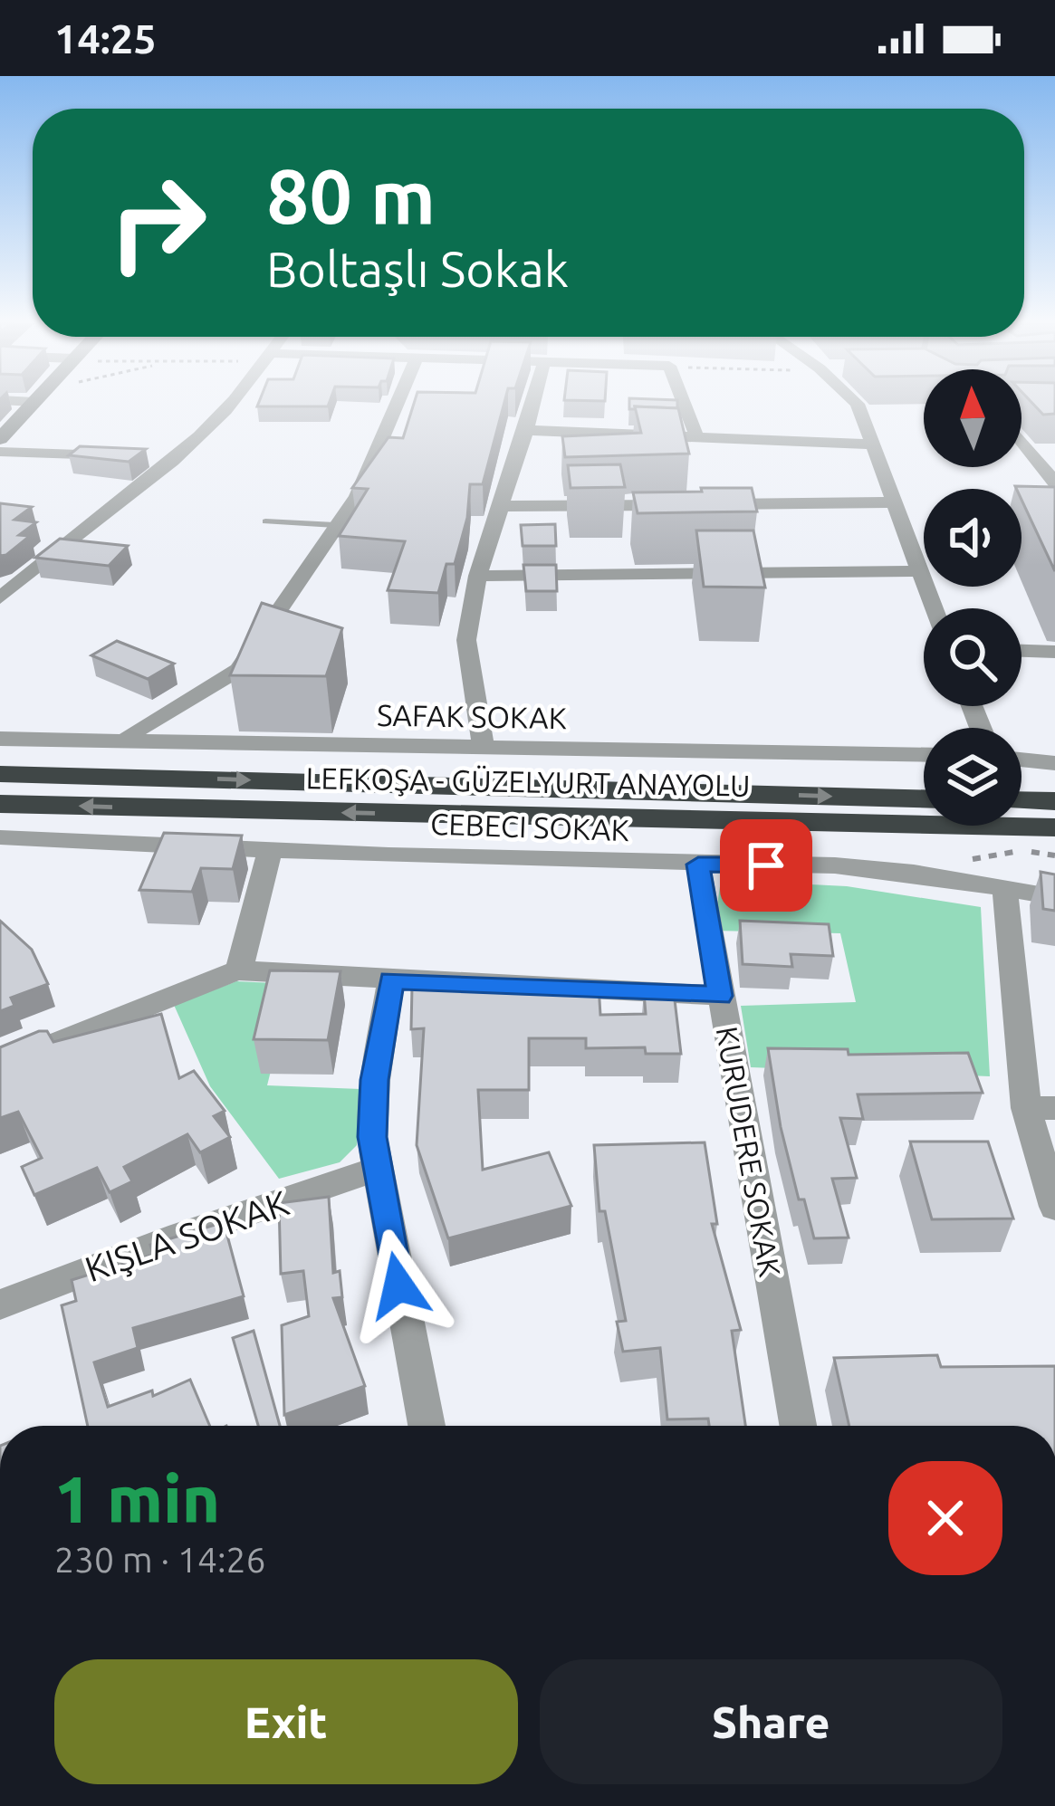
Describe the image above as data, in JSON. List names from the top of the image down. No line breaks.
{"streets":{"highway":["LEFKOŞA - GÜZELYURT ANAYOLU"],"street":["SAFAK SOKAK","CEBECI SOKAK","KURUDERE SOKAK"]},"crossings":[["CEBECI SOKAK","KURUDERE SOKAK"]],"north":"top","page":{"status":"14:25","turn":["80 m","Boltaşlı Sokak"],"heading":["1 min","230 m · 14:26"],"buttons":["Exit","Share"]}}
